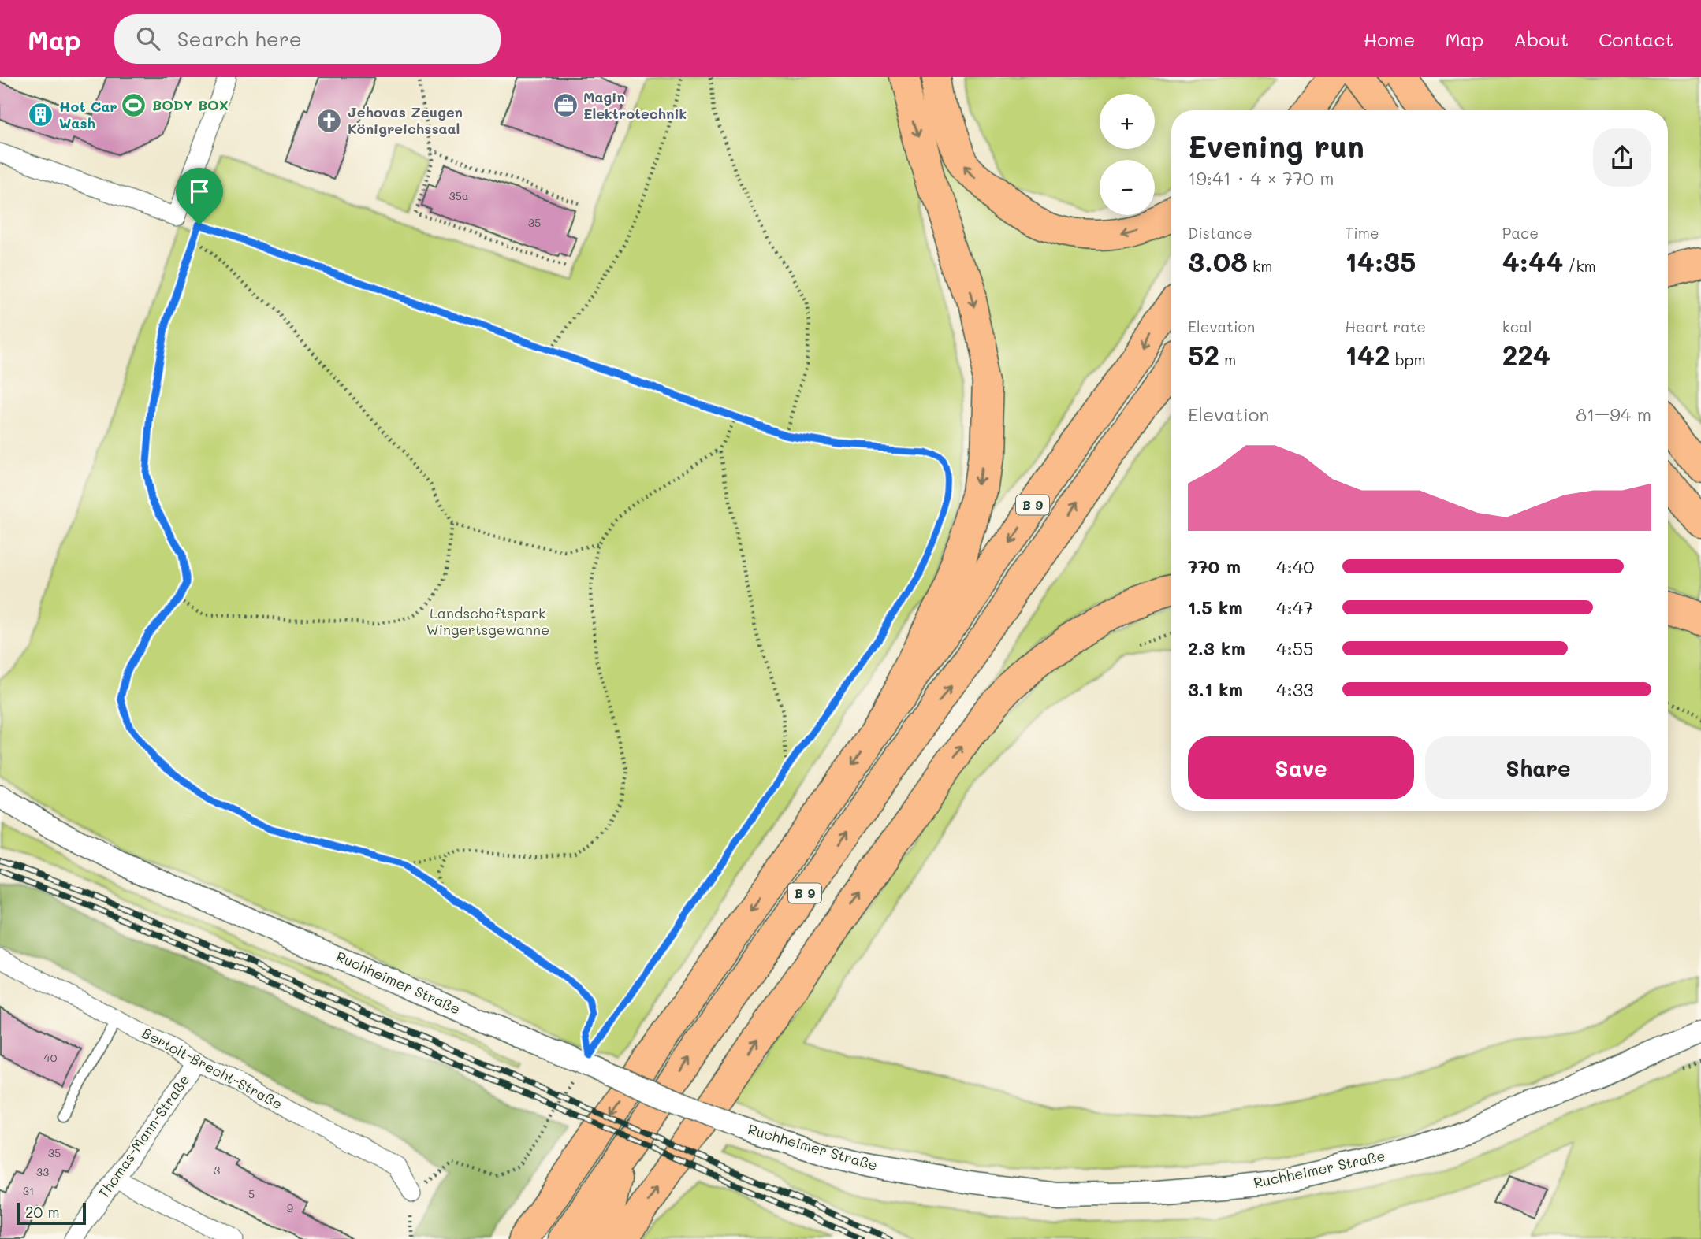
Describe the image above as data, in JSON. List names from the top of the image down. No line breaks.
{"streets":{"highway":["B 9"],"street":["Ruchheimer Straße","Bertolt-Brecht-Straße","Thomas-Mann-Straße"]},"crossings":[["Bertolt-Brecht-Straße","Thomas-Mann-Straße"]],"parks":["Landschaftspark Wingertsgewanne"],"places":{"sports":["BODY BOX"],"office":["Magin Elektrotechnik"],"building":["Hot Car Wash"],"church":["Jehovas Zeugen Königreichssaal"]},"house_numbers":["35a","35","40","35","3","33","31","5","9"],"scale_bar":"20 m","page":{"header":"Map","search":"Search here","nav":["Home","Map","About","Contact"],"map_buttons":["+","−"],"heading":["Evening run","19:41 · 4 × 770 m"],"stats":[["Distance","3.08 km"],["Time","14:35"],["Pace","4:44 /km"],["Elevation","52 m"],["Heart rate","142 bpm"],["kcal","224"]],"chart":["Elevation","81–94 m"],"list":[{"name":"770 m","note":"4:40"},{"name":"1.5 km","note":"4:47"},{"name":"2.3 km","note":"4:55"},{"name":"3.1 km","note":"4:33"}],"buttons":["Save","Share"],"scale":"20 m"}}
